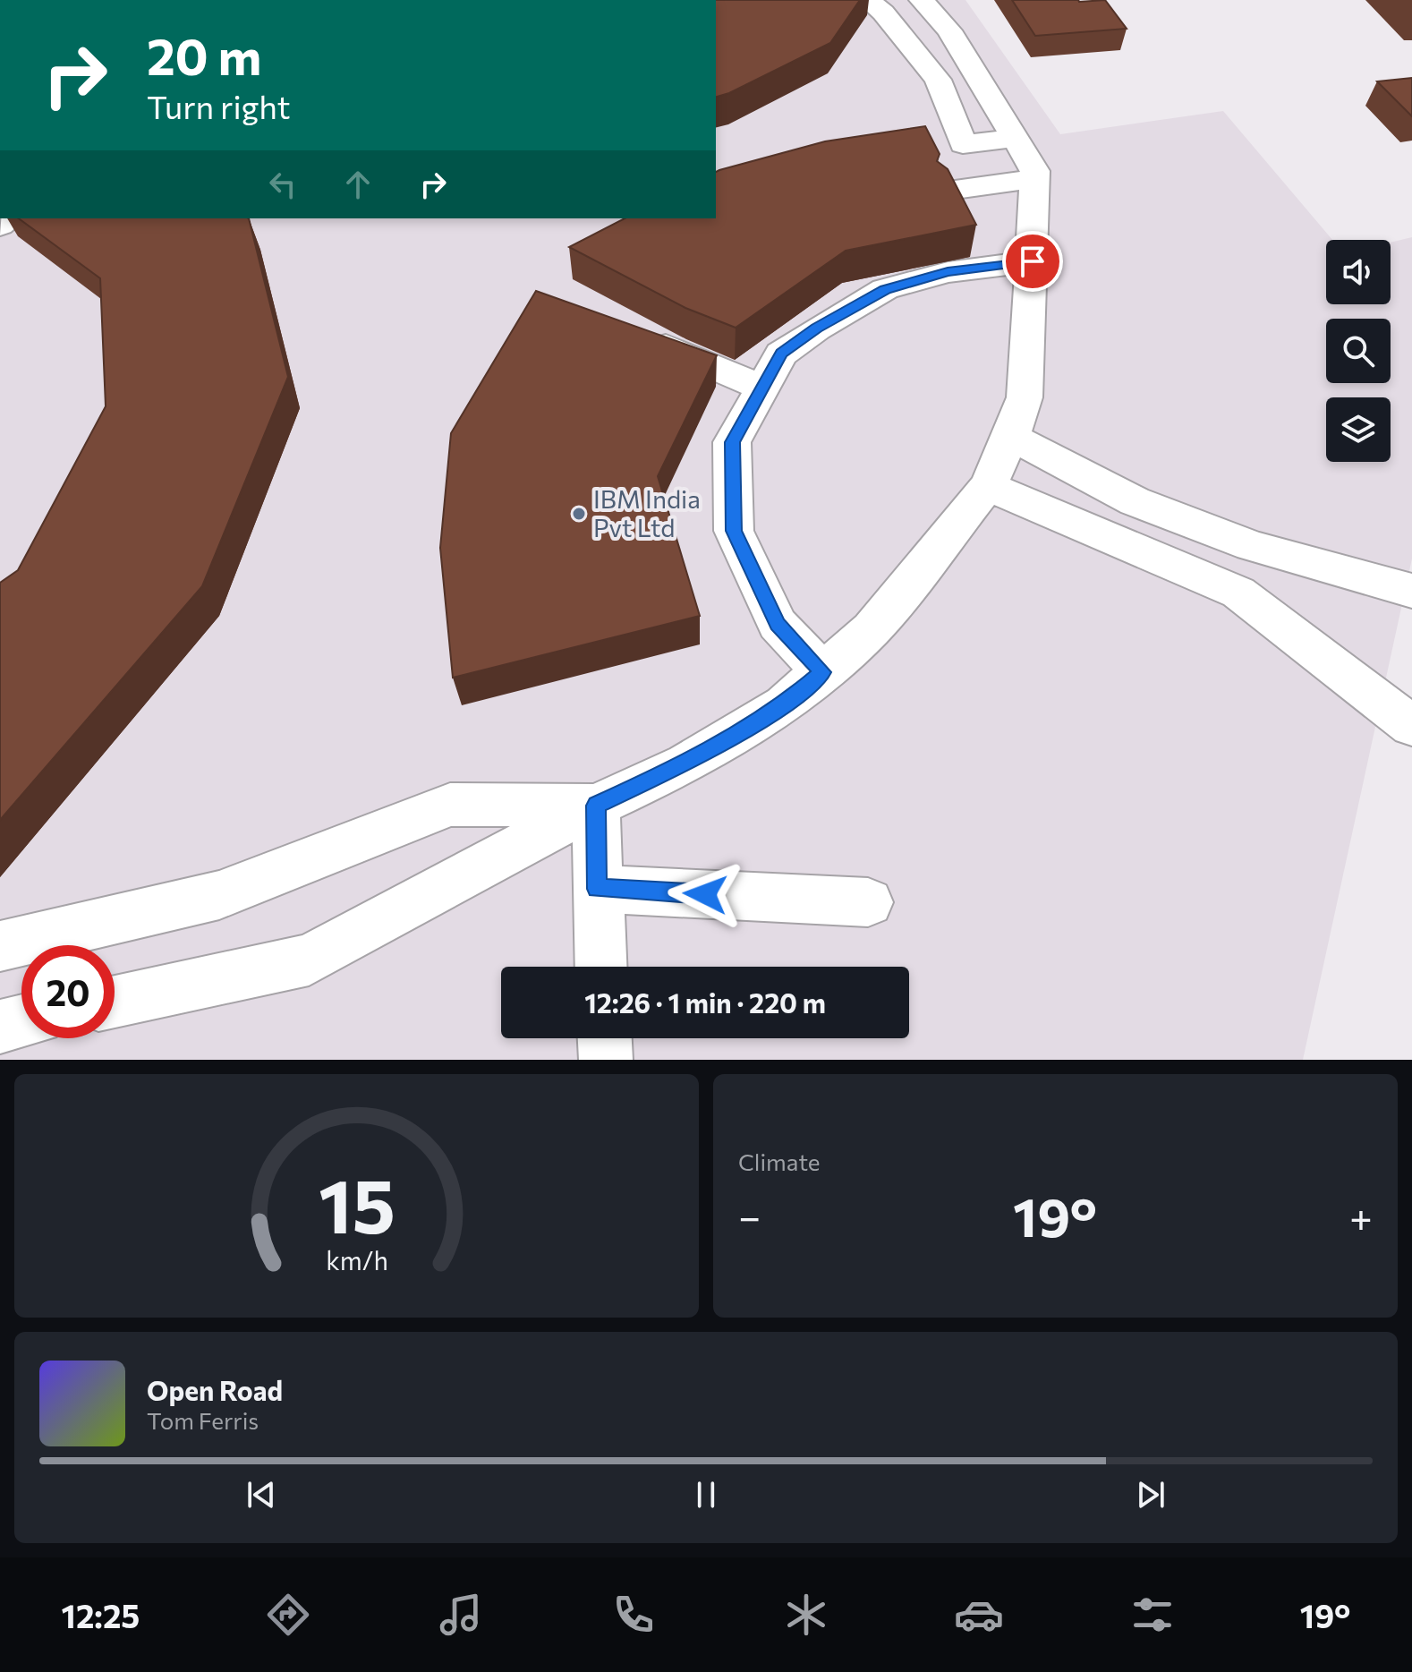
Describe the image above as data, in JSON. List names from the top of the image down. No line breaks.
{"places":["IBM India Pvt Ltd"],"page":{"turn":["20 m","Turn right"],"limit":"20","trip":"12:26 · 1 min · 220 m","tile":"Climate","heat":["−","19°","+"],"song":["Open Road","Tom Ferris"],"tabs":["12:25","19°"],"gauge":["15","km/h"]}}
